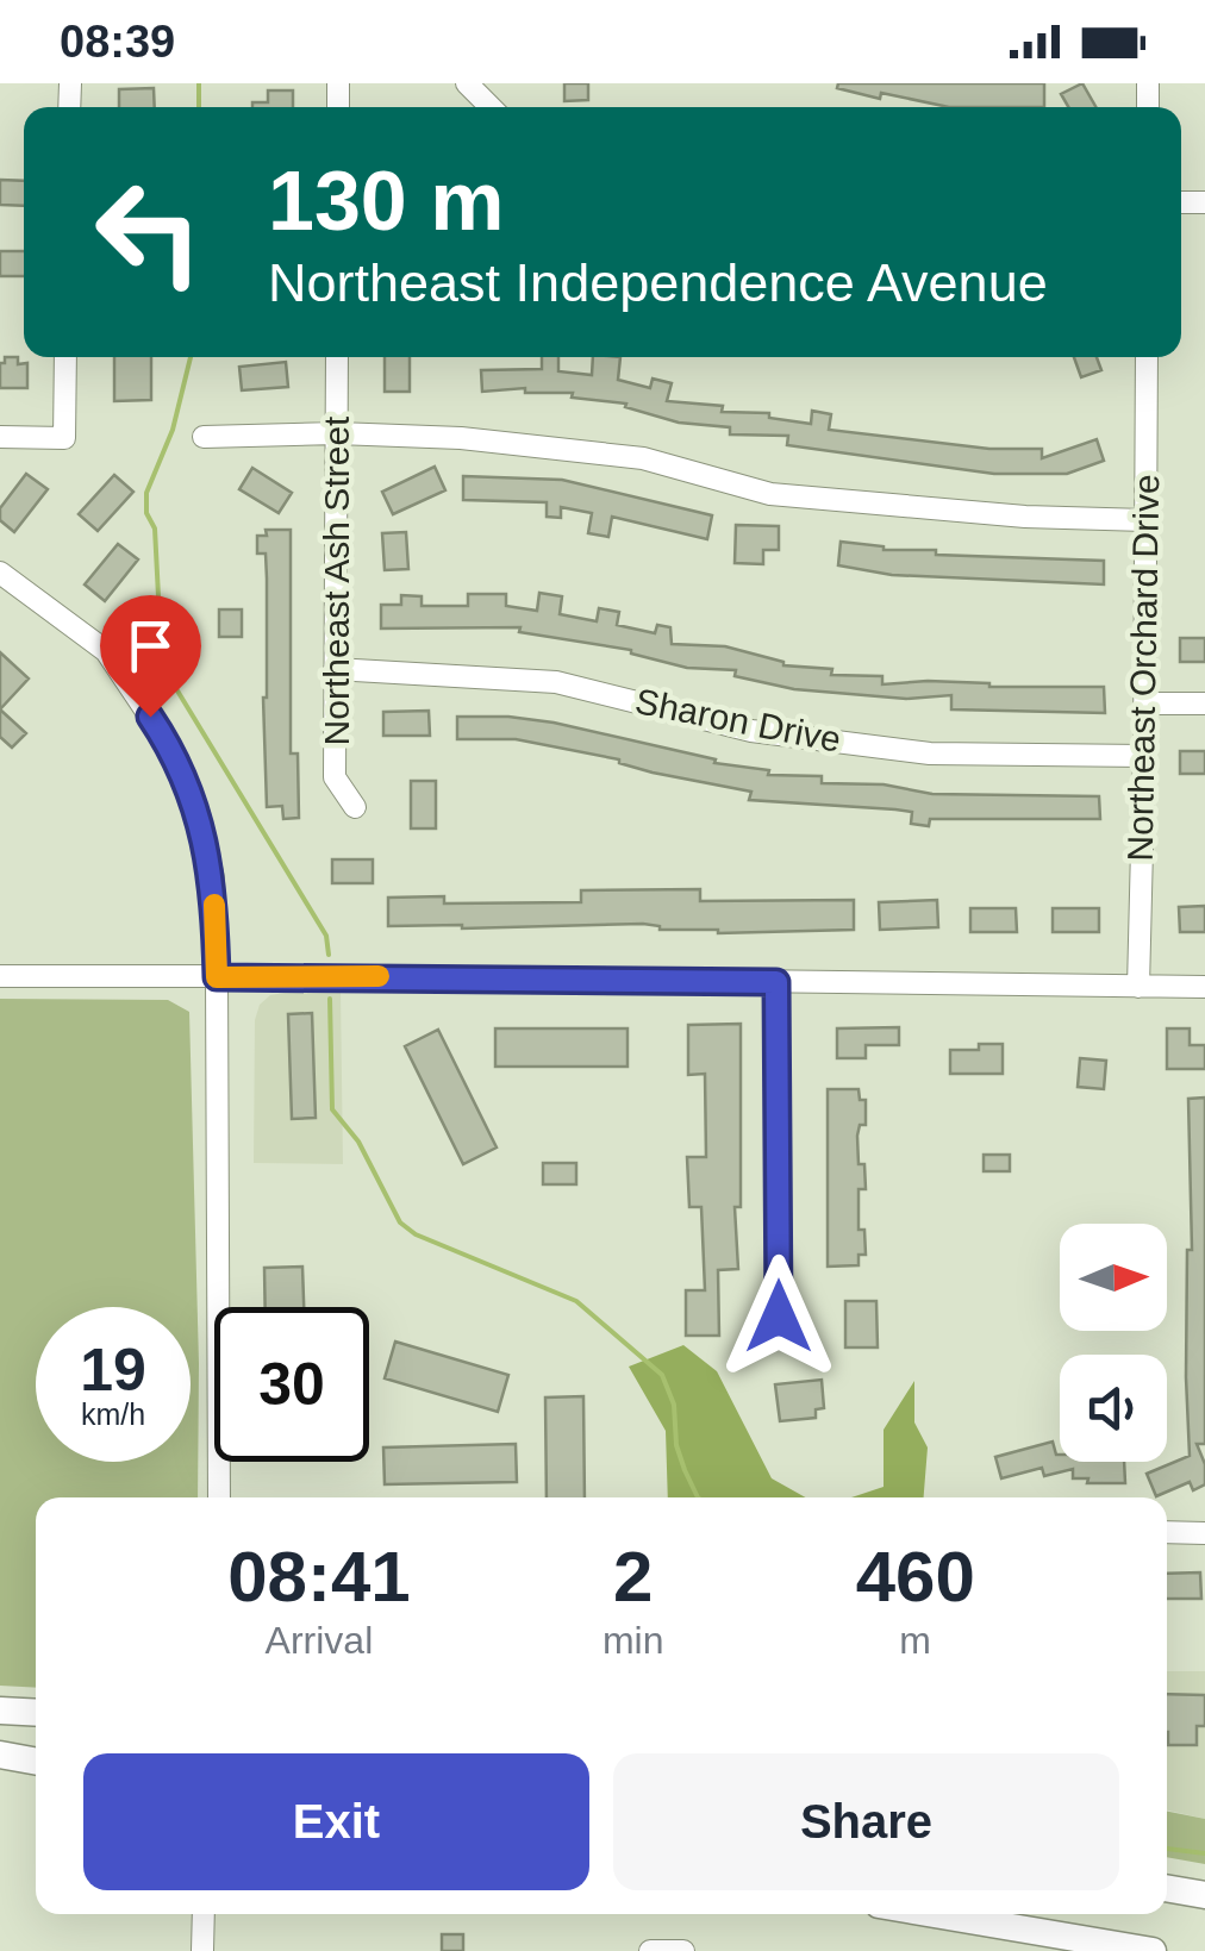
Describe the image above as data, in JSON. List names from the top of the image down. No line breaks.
{"streets":{"street":["Northeast Ash Street","Northeast Orchard Drive","Sharon Drive"]},"crossings":[["Northeast Ash Street","Sharon Drive"],["Northeast Orchard Drive","Sharon Drive"]],"north":"right","page":{"status":"08:39","turn":["130 m","Northeast Independence Avenue"],"speed":"19 km/h","limit":"30","eta":["08:41","Arrival","2","min","460","m"],"buttons":["Exit","Share"]}}
